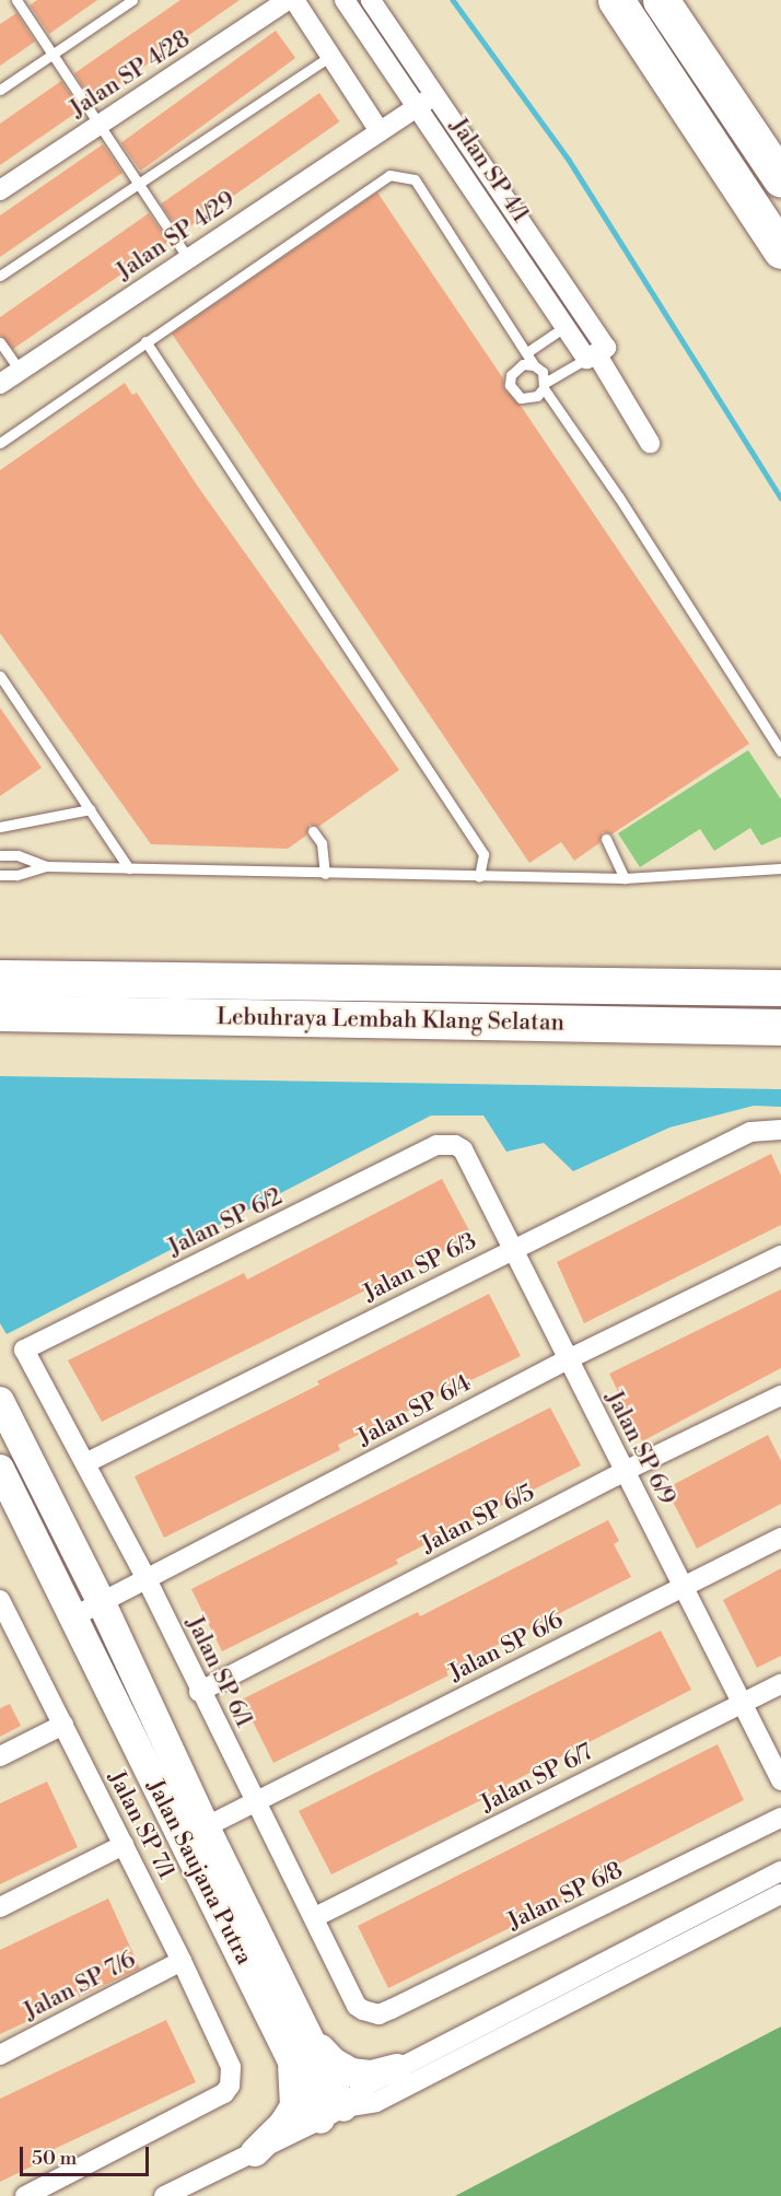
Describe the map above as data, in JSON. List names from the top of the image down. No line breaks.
{"streets":{"highway":["Lebuhraya Lembah Klang Selatan"],"main road":["Jalan Saujana Putra"],"street":["Jalan SP 4/28","Jalan SP 4/1","Jalan SP 4/29","Jalan SP 6/2","Jalan SP 6/3","Jalan SP 6/4","Jalan SP 6/9","Jalan SP 6/5","Jalan SP 6/6","Jalan SP 6/1","Jalan SP 6/7","Jalan SP 7/1","Jalan SP 6/8","Jalan SP 7/6"]},"crossings":[["Jalan SP 4/1","Jalan SP 4/29"],["Jalan SP 6/2","Jalan SP 6/9"],["Jalan SP 6/2","Jalan SP 6/1"],["Jalan SP 6/3","Jalan SP 6/9"],["Jalan SP 6/3","Jalan SP 6/1"],["Jalan SP 6/4","Jalan SP 6/9"],["Jalan SP 6/4","Jalan SP 6/1"],["Jalan SP 6/4","Jalan Saujana Putra"],["Jalan SP 6/9","Jalan SP 6/5"],["Jalan SP 6/9","Jalan SP 6/6"],["Jalan SP 6/9","Jalan SP 6/7"],["Jalan SP 6/5","Jalan SP 6/1"],["Jalan SP 6/6","Jalan SP 6/1"],["Jalan SP 6/6","Jalan Saujana Putra"],["Jalan SP 6/1","Jalan SP 6/7"],["Jalan SP 6/1","Jalan SP 6/8"],["Jalan SP 7/1","Jalan SP 7/6"]],"scale_bar":"50 m"}
